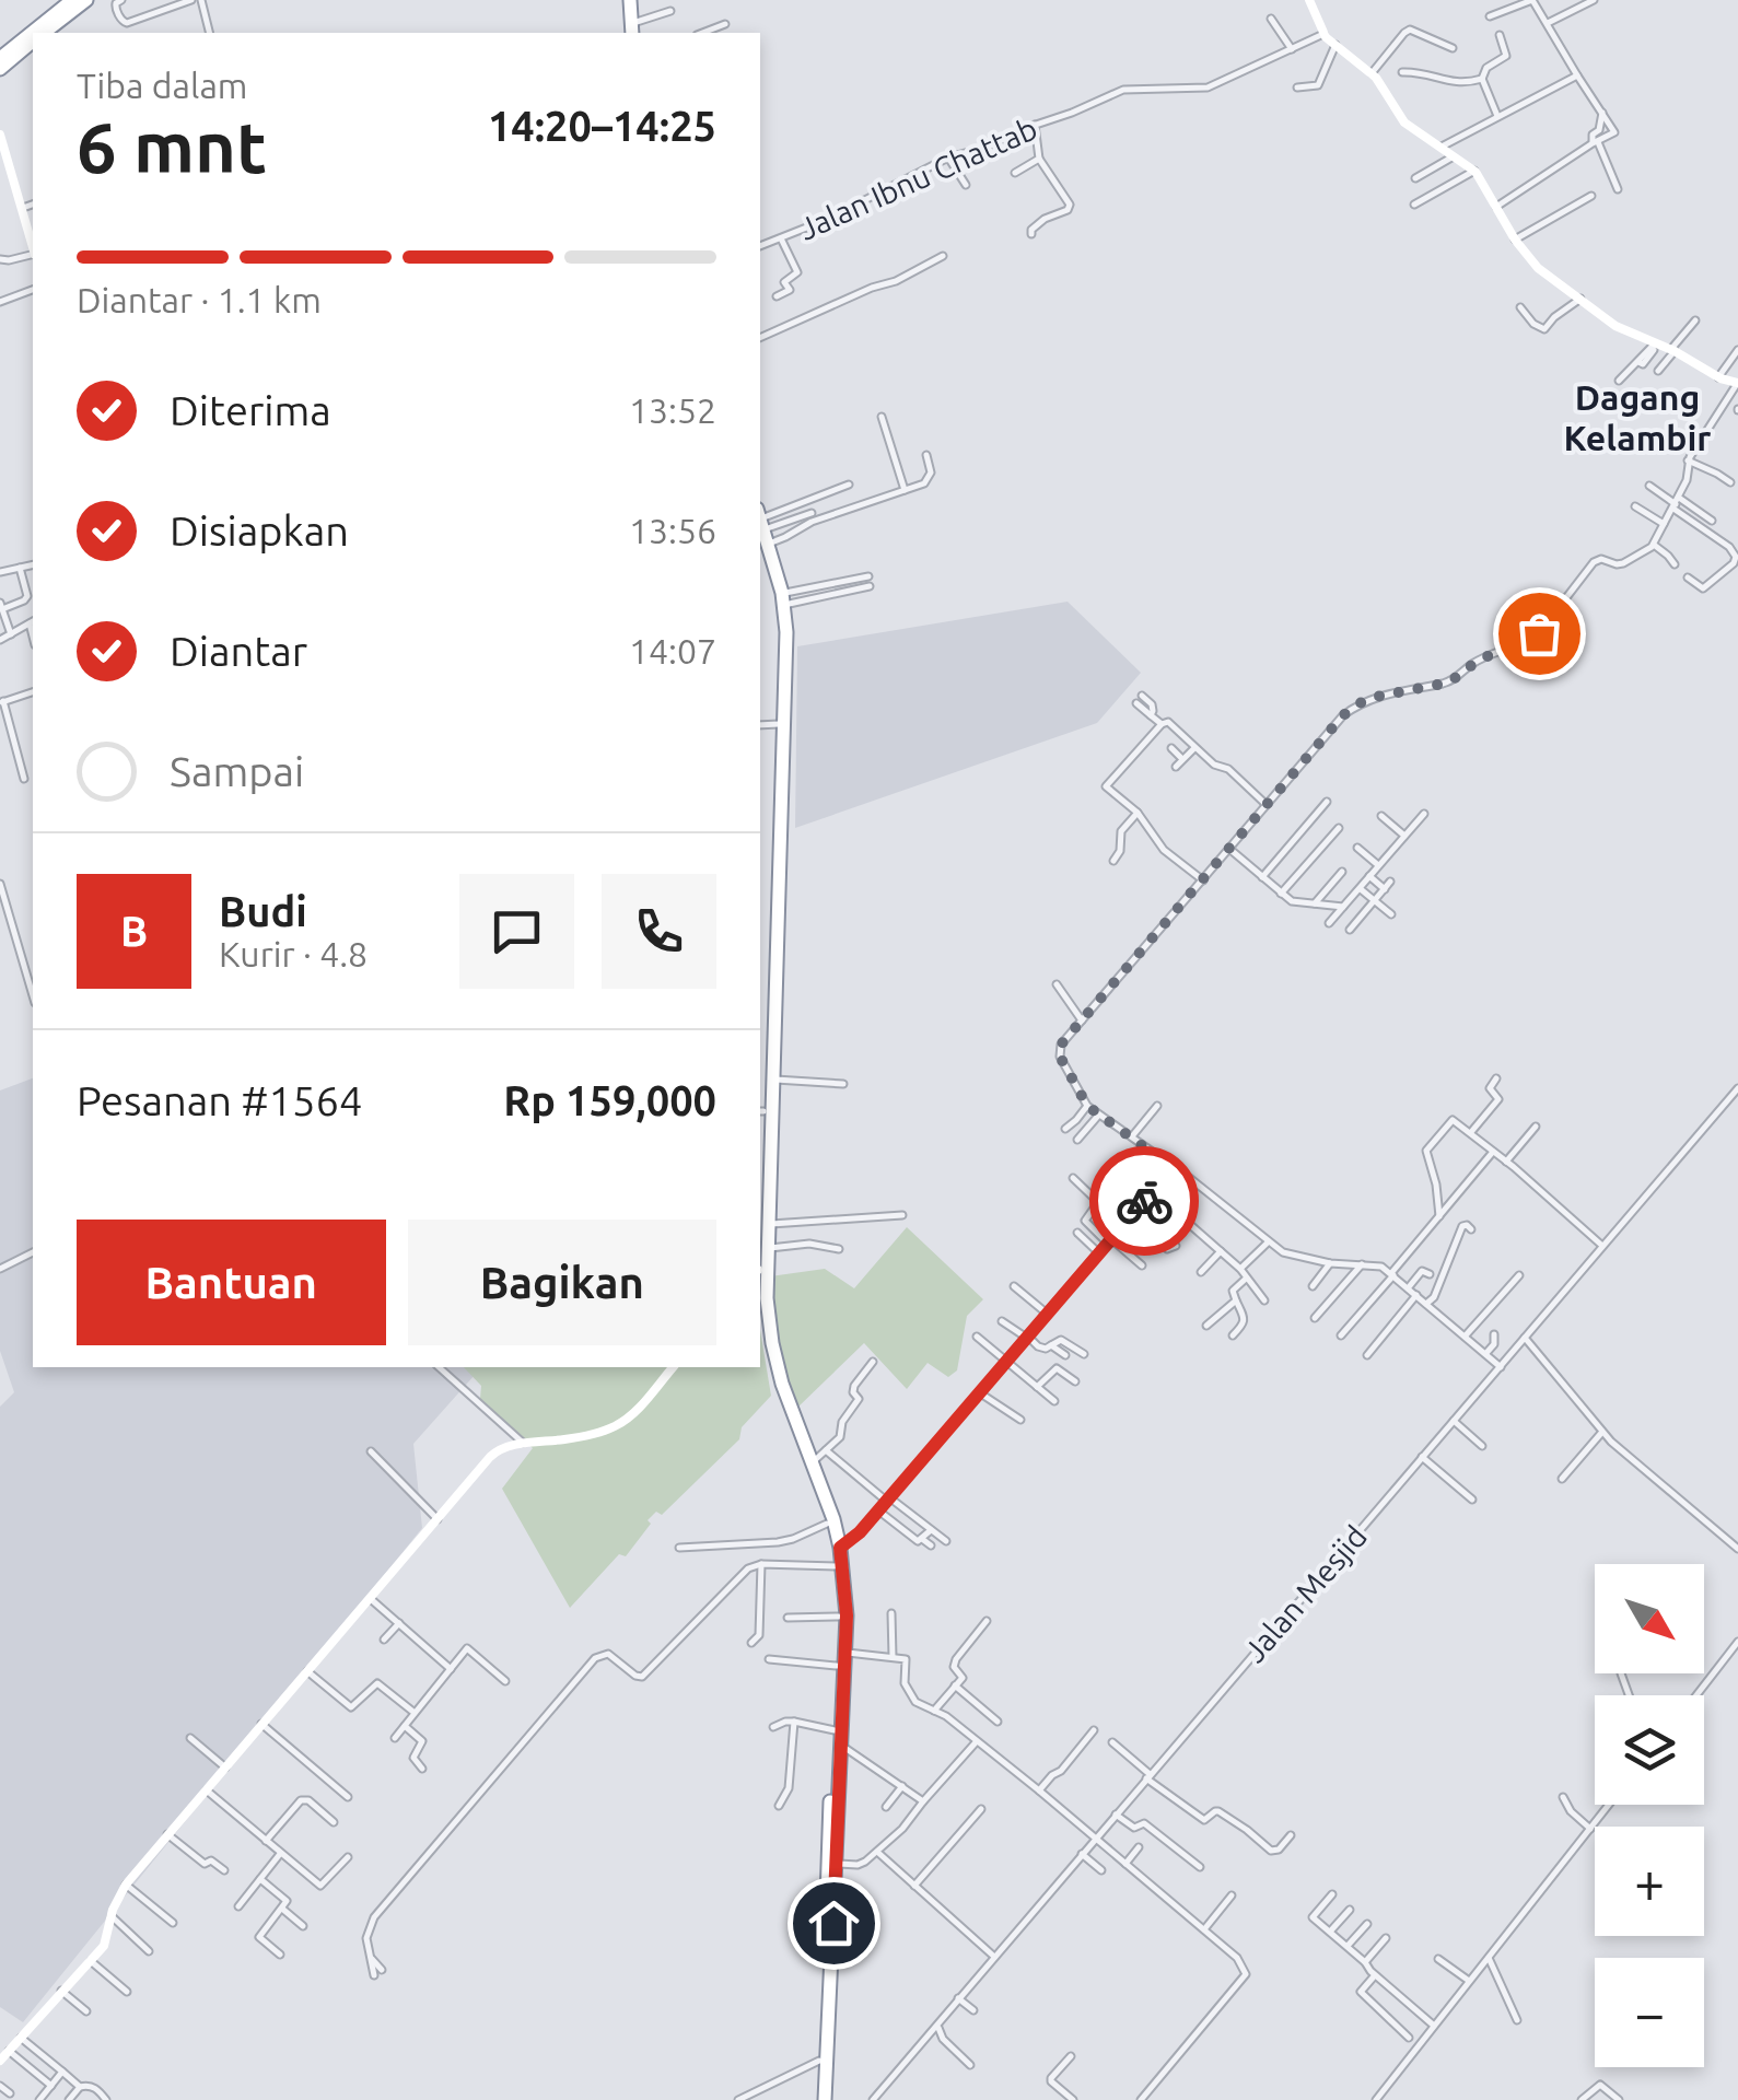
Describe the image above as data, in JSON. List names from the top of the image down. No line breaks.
{"streets":{"street":["Jalan Ibnu Chattab","Jalan Mesjid"]},"districts":["Dagang Kelambir"],"north":"bottom right","page":{"heading":["6 mnt","Tiba dalam","14:20–14:25"],"panel":["Budi","Kurir · 4.8","Pesanan #1564","Rp 159,000"],"bar":"Diantar · 1.1 km","list":[["Diterima","13:52"],["Disiapkan","13:56"],["Diantar","14:07"],"Sampai"],"round":"B","buttons":["Bantuan","Bagikan"],"map_buttons":["+","−"]}}
